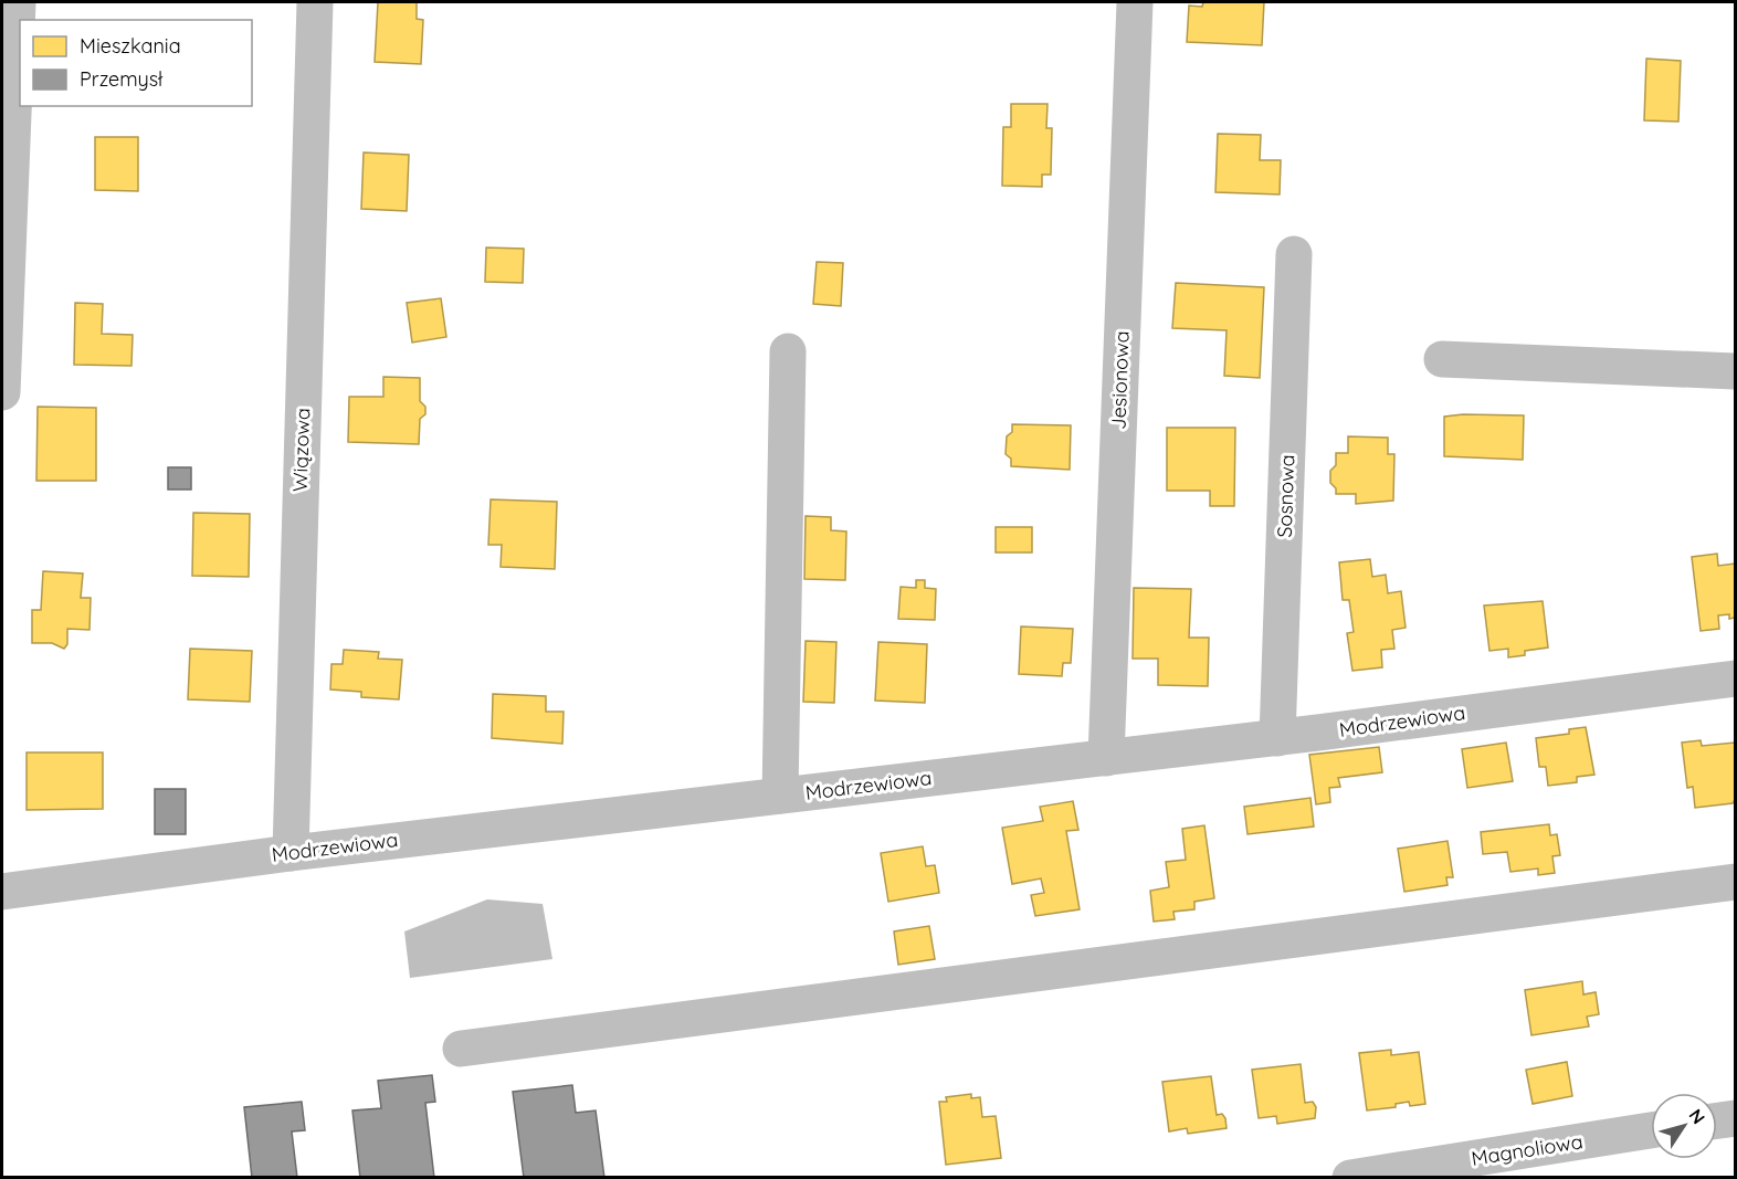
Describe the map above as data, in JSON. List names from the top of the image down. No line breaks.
{"streets":{"street":["Jesionowa","Wiązowa","Sosnowa","Modrzewiowa","Magnoliowa"]},"crossings":[["Jesionowa","Modrzewiowa"],["Wiązowa","Modrzewiowa"],["Sosnowa","Modrzewiowa"]],"legend":["Mieszkania","Przemysł"],"north":"top right"}
